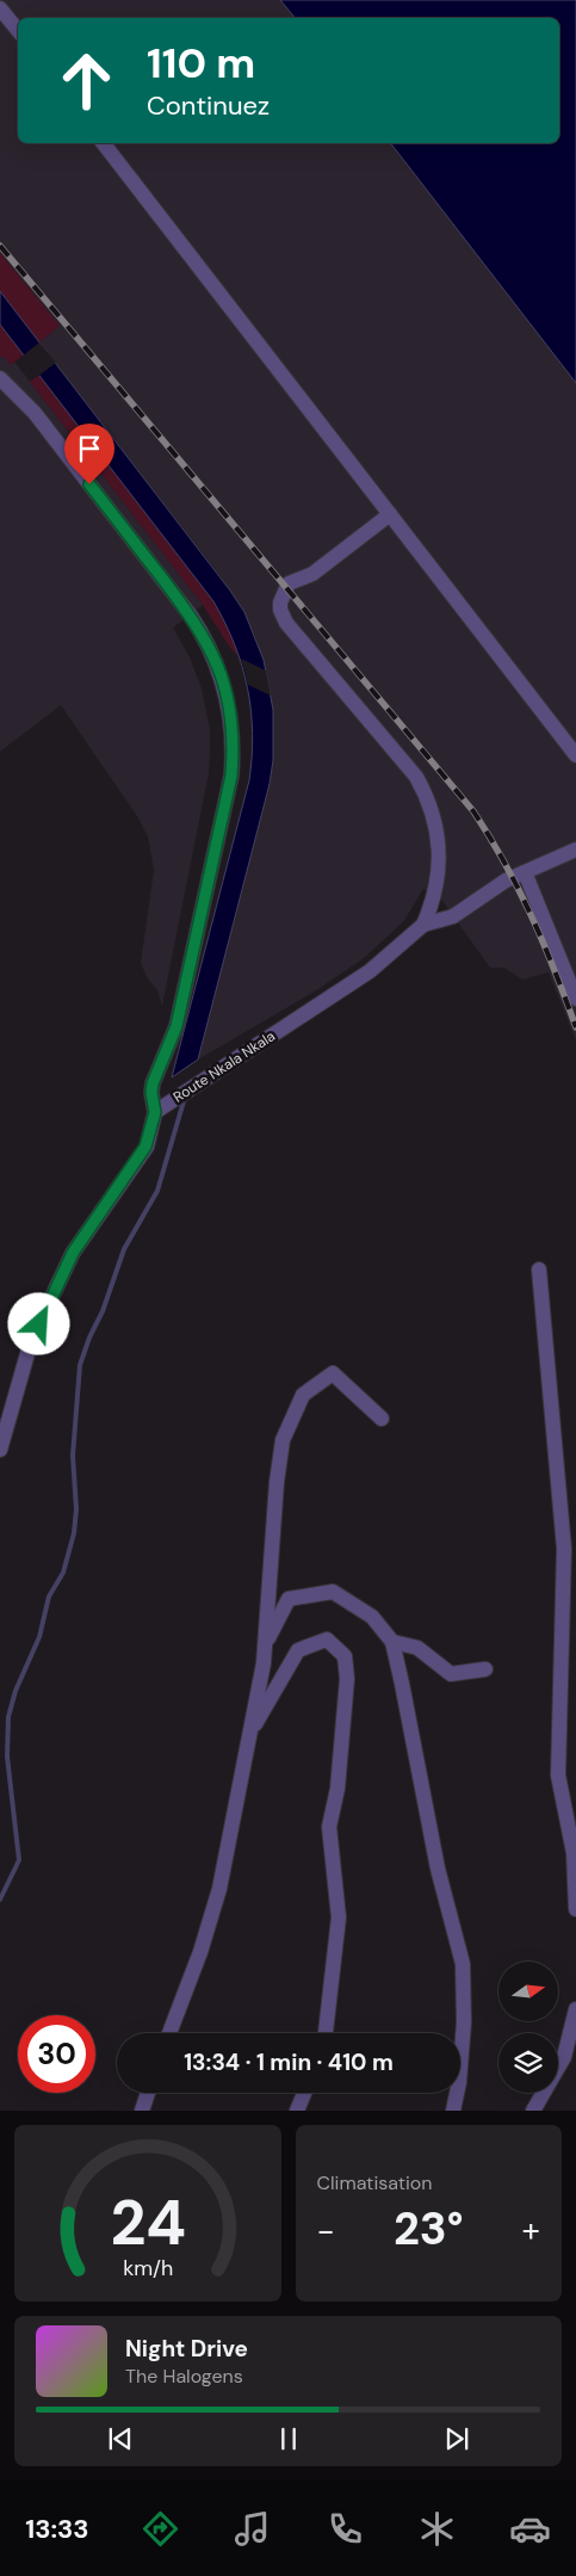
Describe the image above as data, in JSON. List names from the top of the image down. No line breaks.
{"streets":{"street":["Route Nkala Nkala"]},"north":"right","page":{"turn":["110 m","Continuez"],"limit":"30","trip":"13:34 · 1 min · 410 m","tile":"Climatisation","heat":["−","23°","+"],"song":["Night Drive","The Halogens"],"tabs":"13:33","gauge":["24","km/h"]}}
